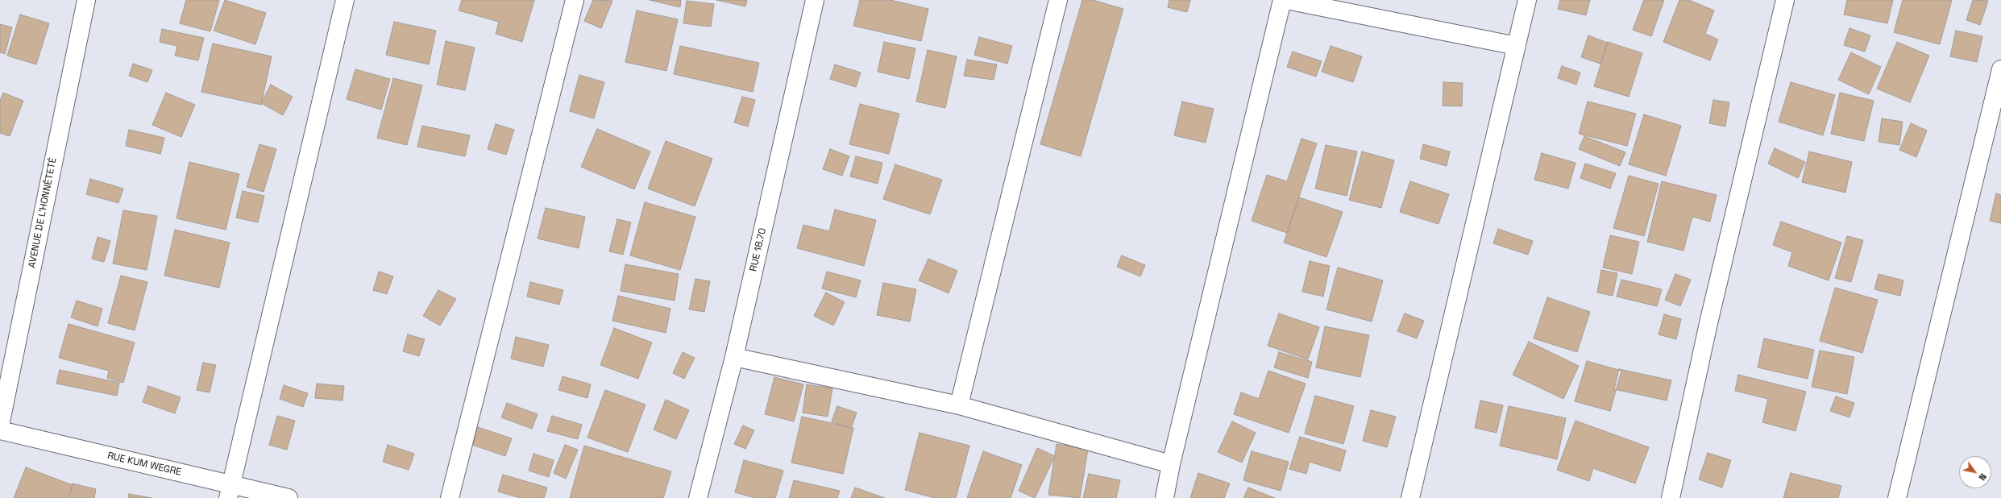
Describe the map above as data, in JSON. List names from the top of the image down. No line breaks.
{"streets":{"street":["AVENUE DE L'HONNÊTETÉ","RUE 18.70","RUE KUM WEGRE"]},"north":"bottom right"}
